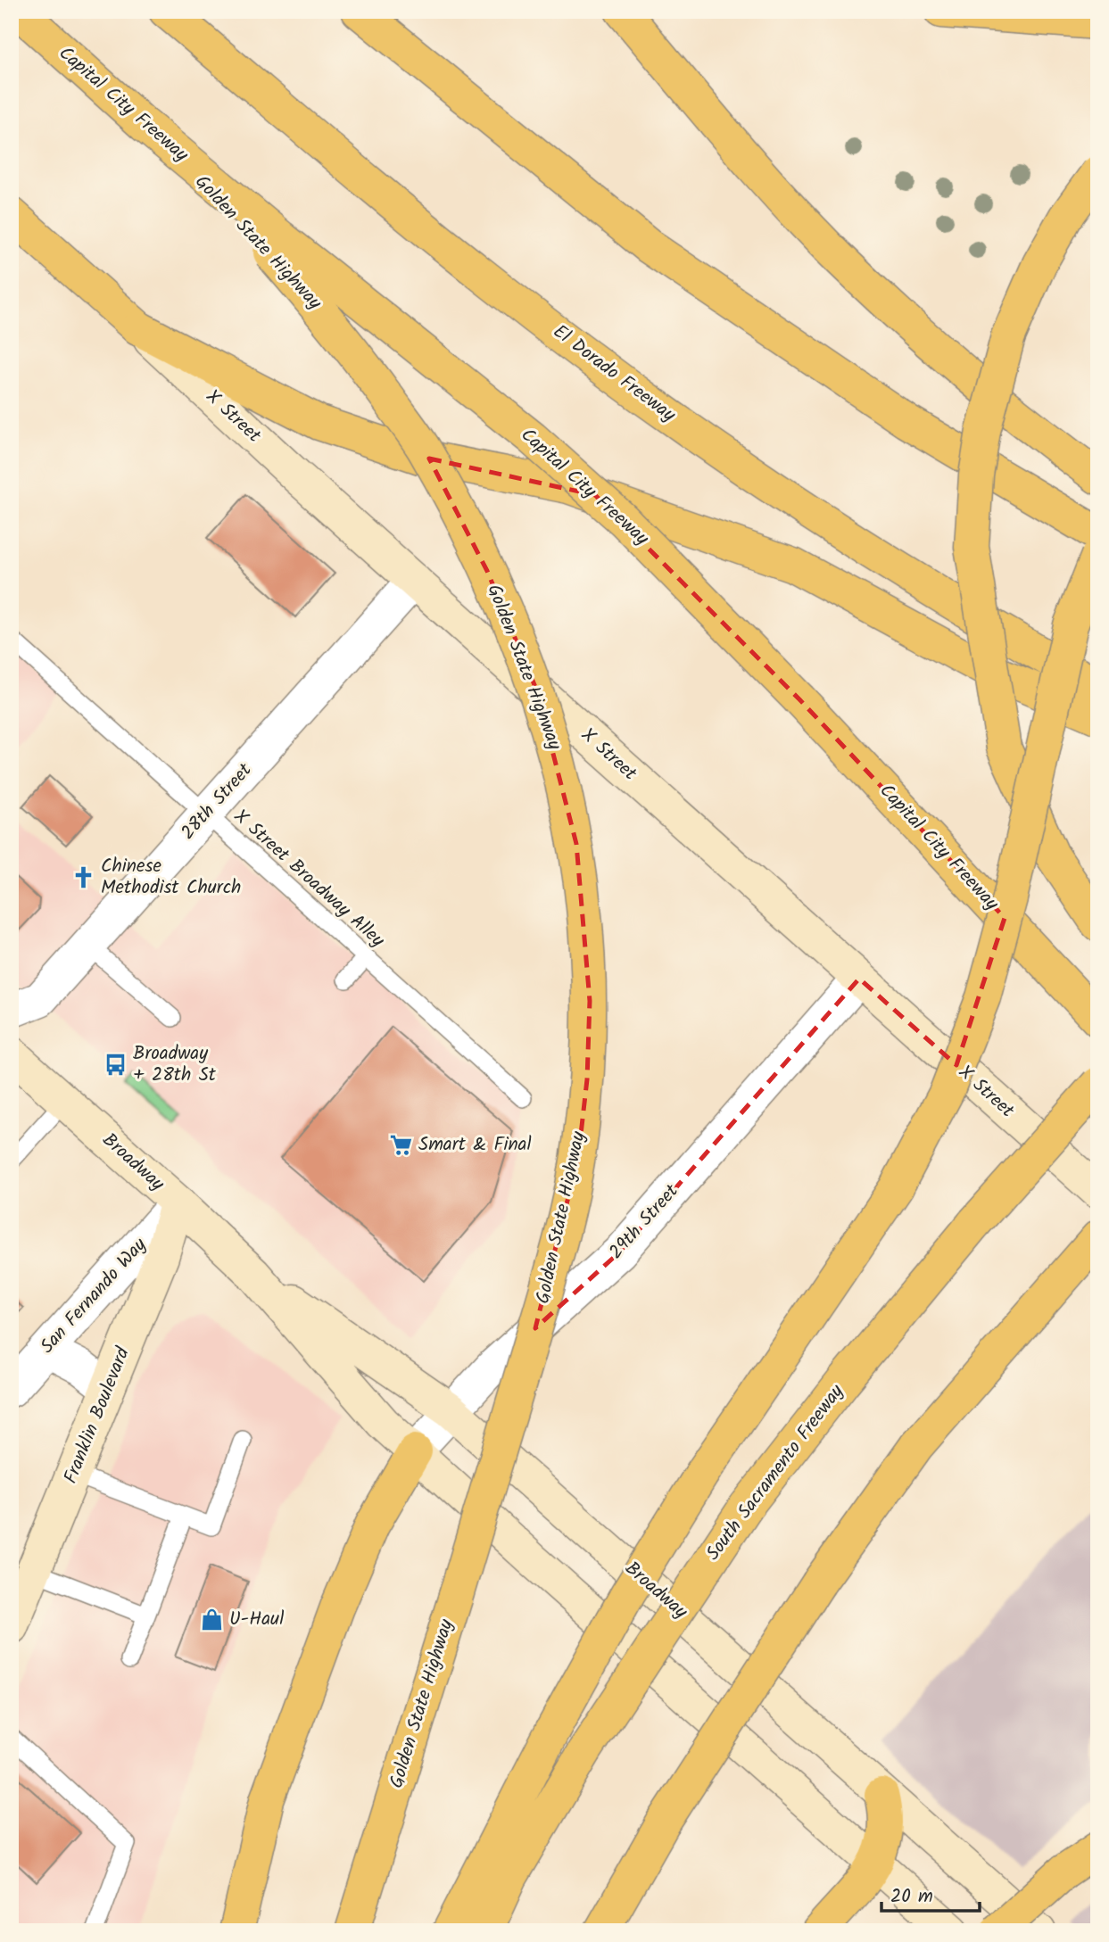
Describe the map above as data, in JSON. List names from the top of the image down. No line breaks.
{"streets":{"main road":["Capital City Freeway","Golden State Highway","El Dorado Freeway","X Street","Broadway","Franklin Boulevard","South Sacramento Freeway"],"street":["28th Street","29th Street","San Fernando Way"],"lane":["X Street Broadway Alley"]},"crossings":[["Capital City Freeway","Golden State Highway"],["X Street","28th Street"],["X Street","29th Street"],["28th Street","X Street Broadway Alley"],["Broadway","29th Street"],["Broadway","San Fernando Way"],["Broadway","Franklin Boulevard"],["San Fernando Way","Franklin Boulevard"]],"places":{"church":["Chinese Methodist Church"],"bus stop":["Broadway + 28th St"],"supermarket":["Smart & Final"],"shop":["U-Haul"]},"scale_bar":"20 m"}
